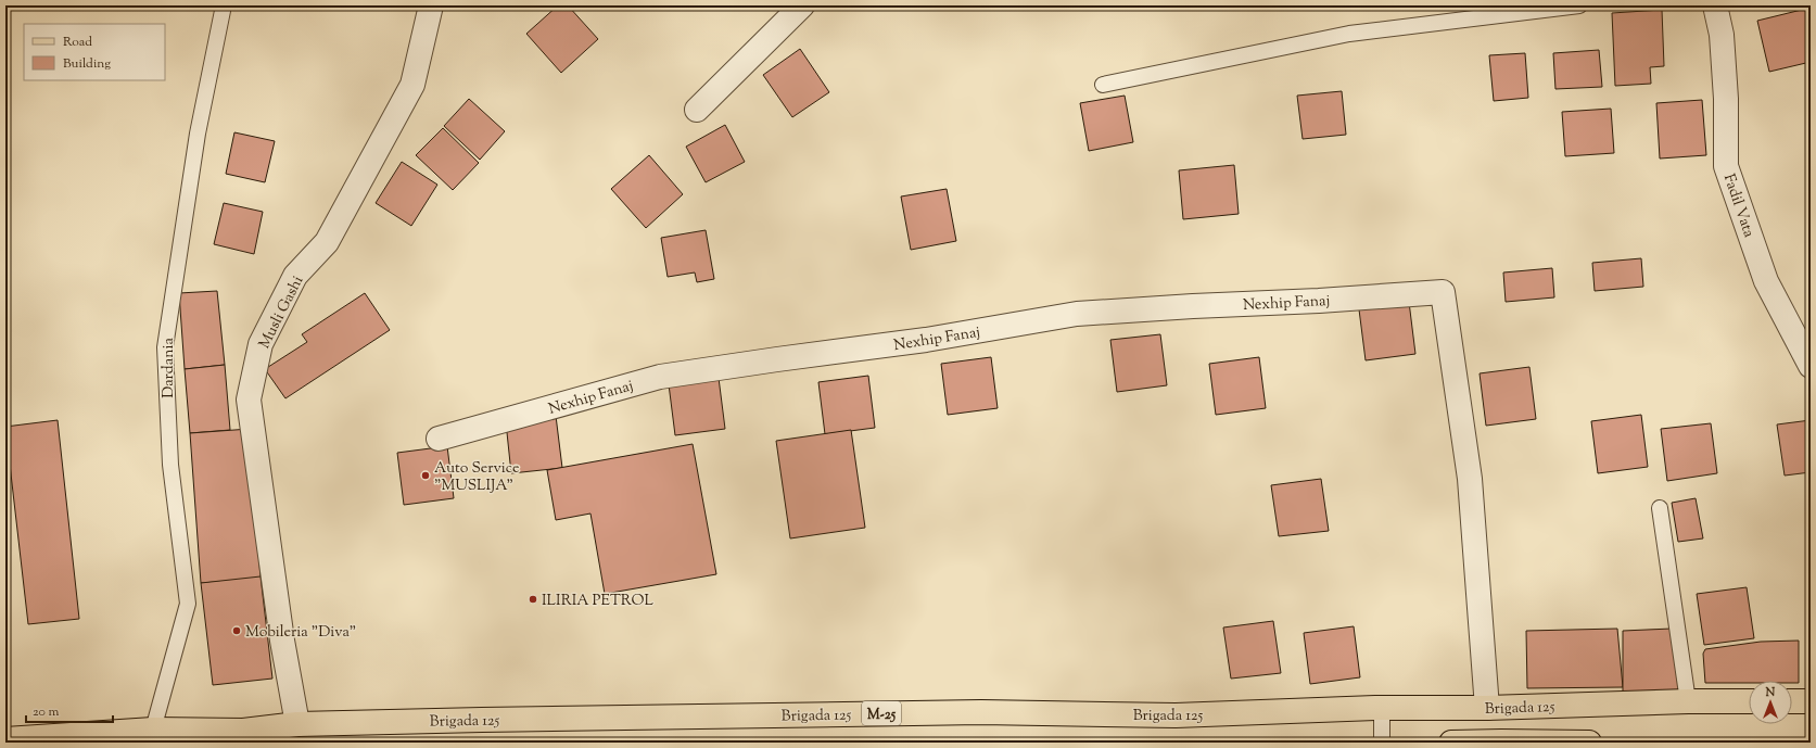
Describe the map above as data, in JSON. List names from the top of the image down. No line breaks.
{"streets":{"main road":["Brigada 125","M-25"],"street":["Fadil Vata","Nexhip Fanaj","Musli Gashi"],"lane":["Dardania"]},"crossings":[["Nexhip Fanaj","Brigada 125"],["Musli Gashi","Brigada 125"],["Dardania","Brigada 125"]],"places":["Auto Service \"MUSLIJA\"","ILIRIA PETROL","Mobileria \"Diva\""],"legend":["Road","Building"],"scale_bar":"20 m","north":"top"}
